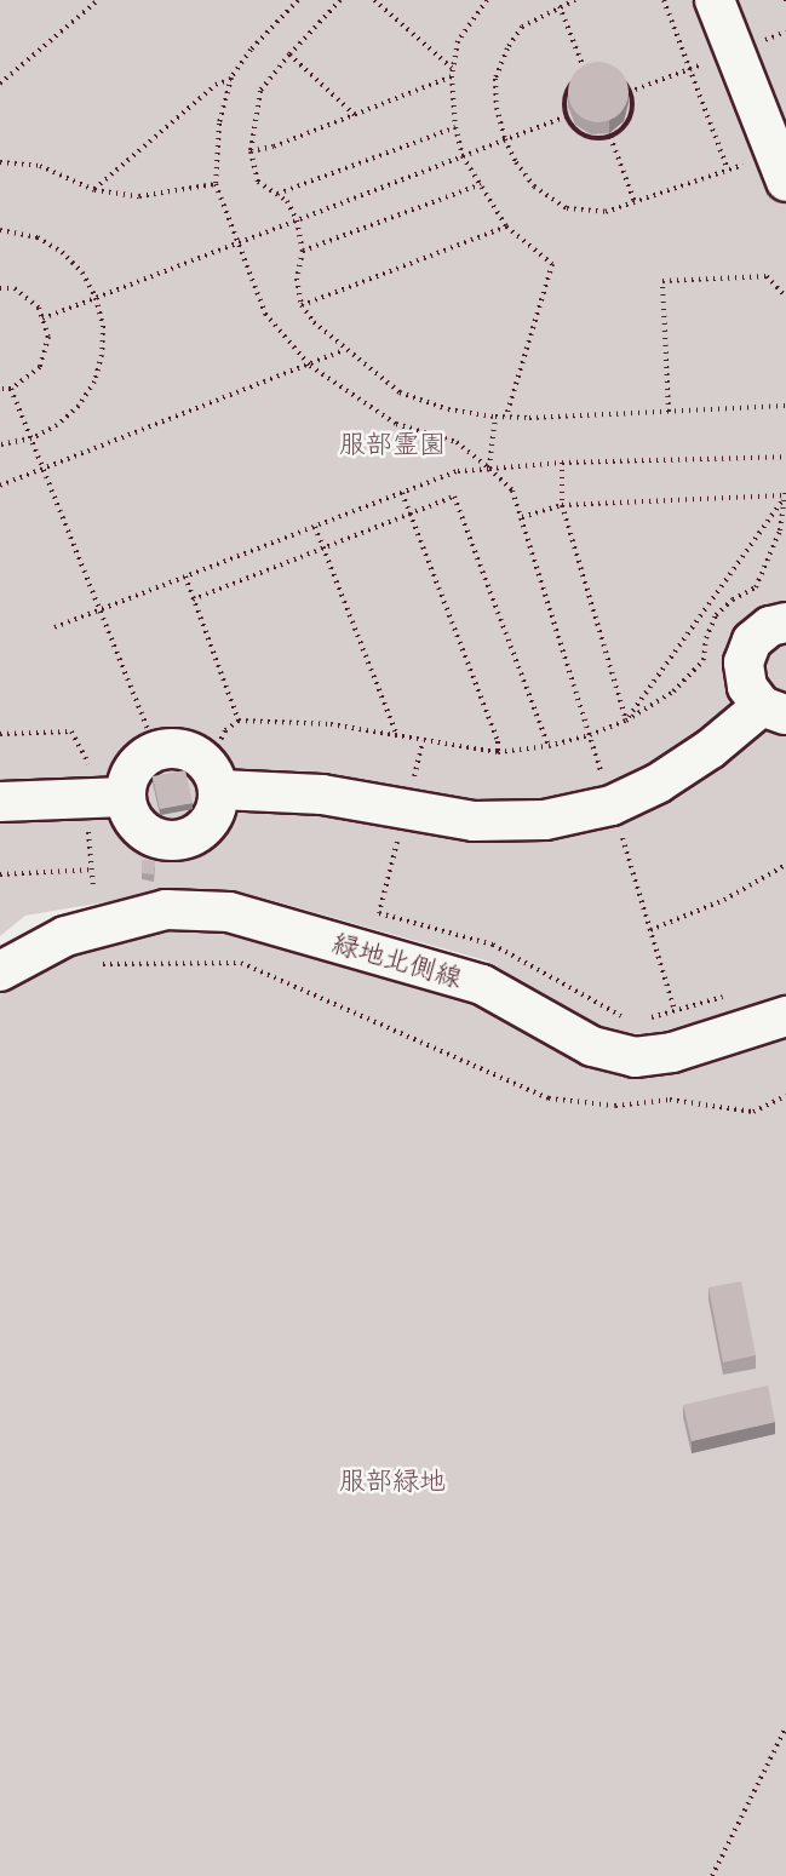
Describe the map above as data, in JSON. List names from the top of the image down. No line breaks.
{"streets":{"street":["緑地北側線"]},"parks":["服部霊園","服部緑地"]}
